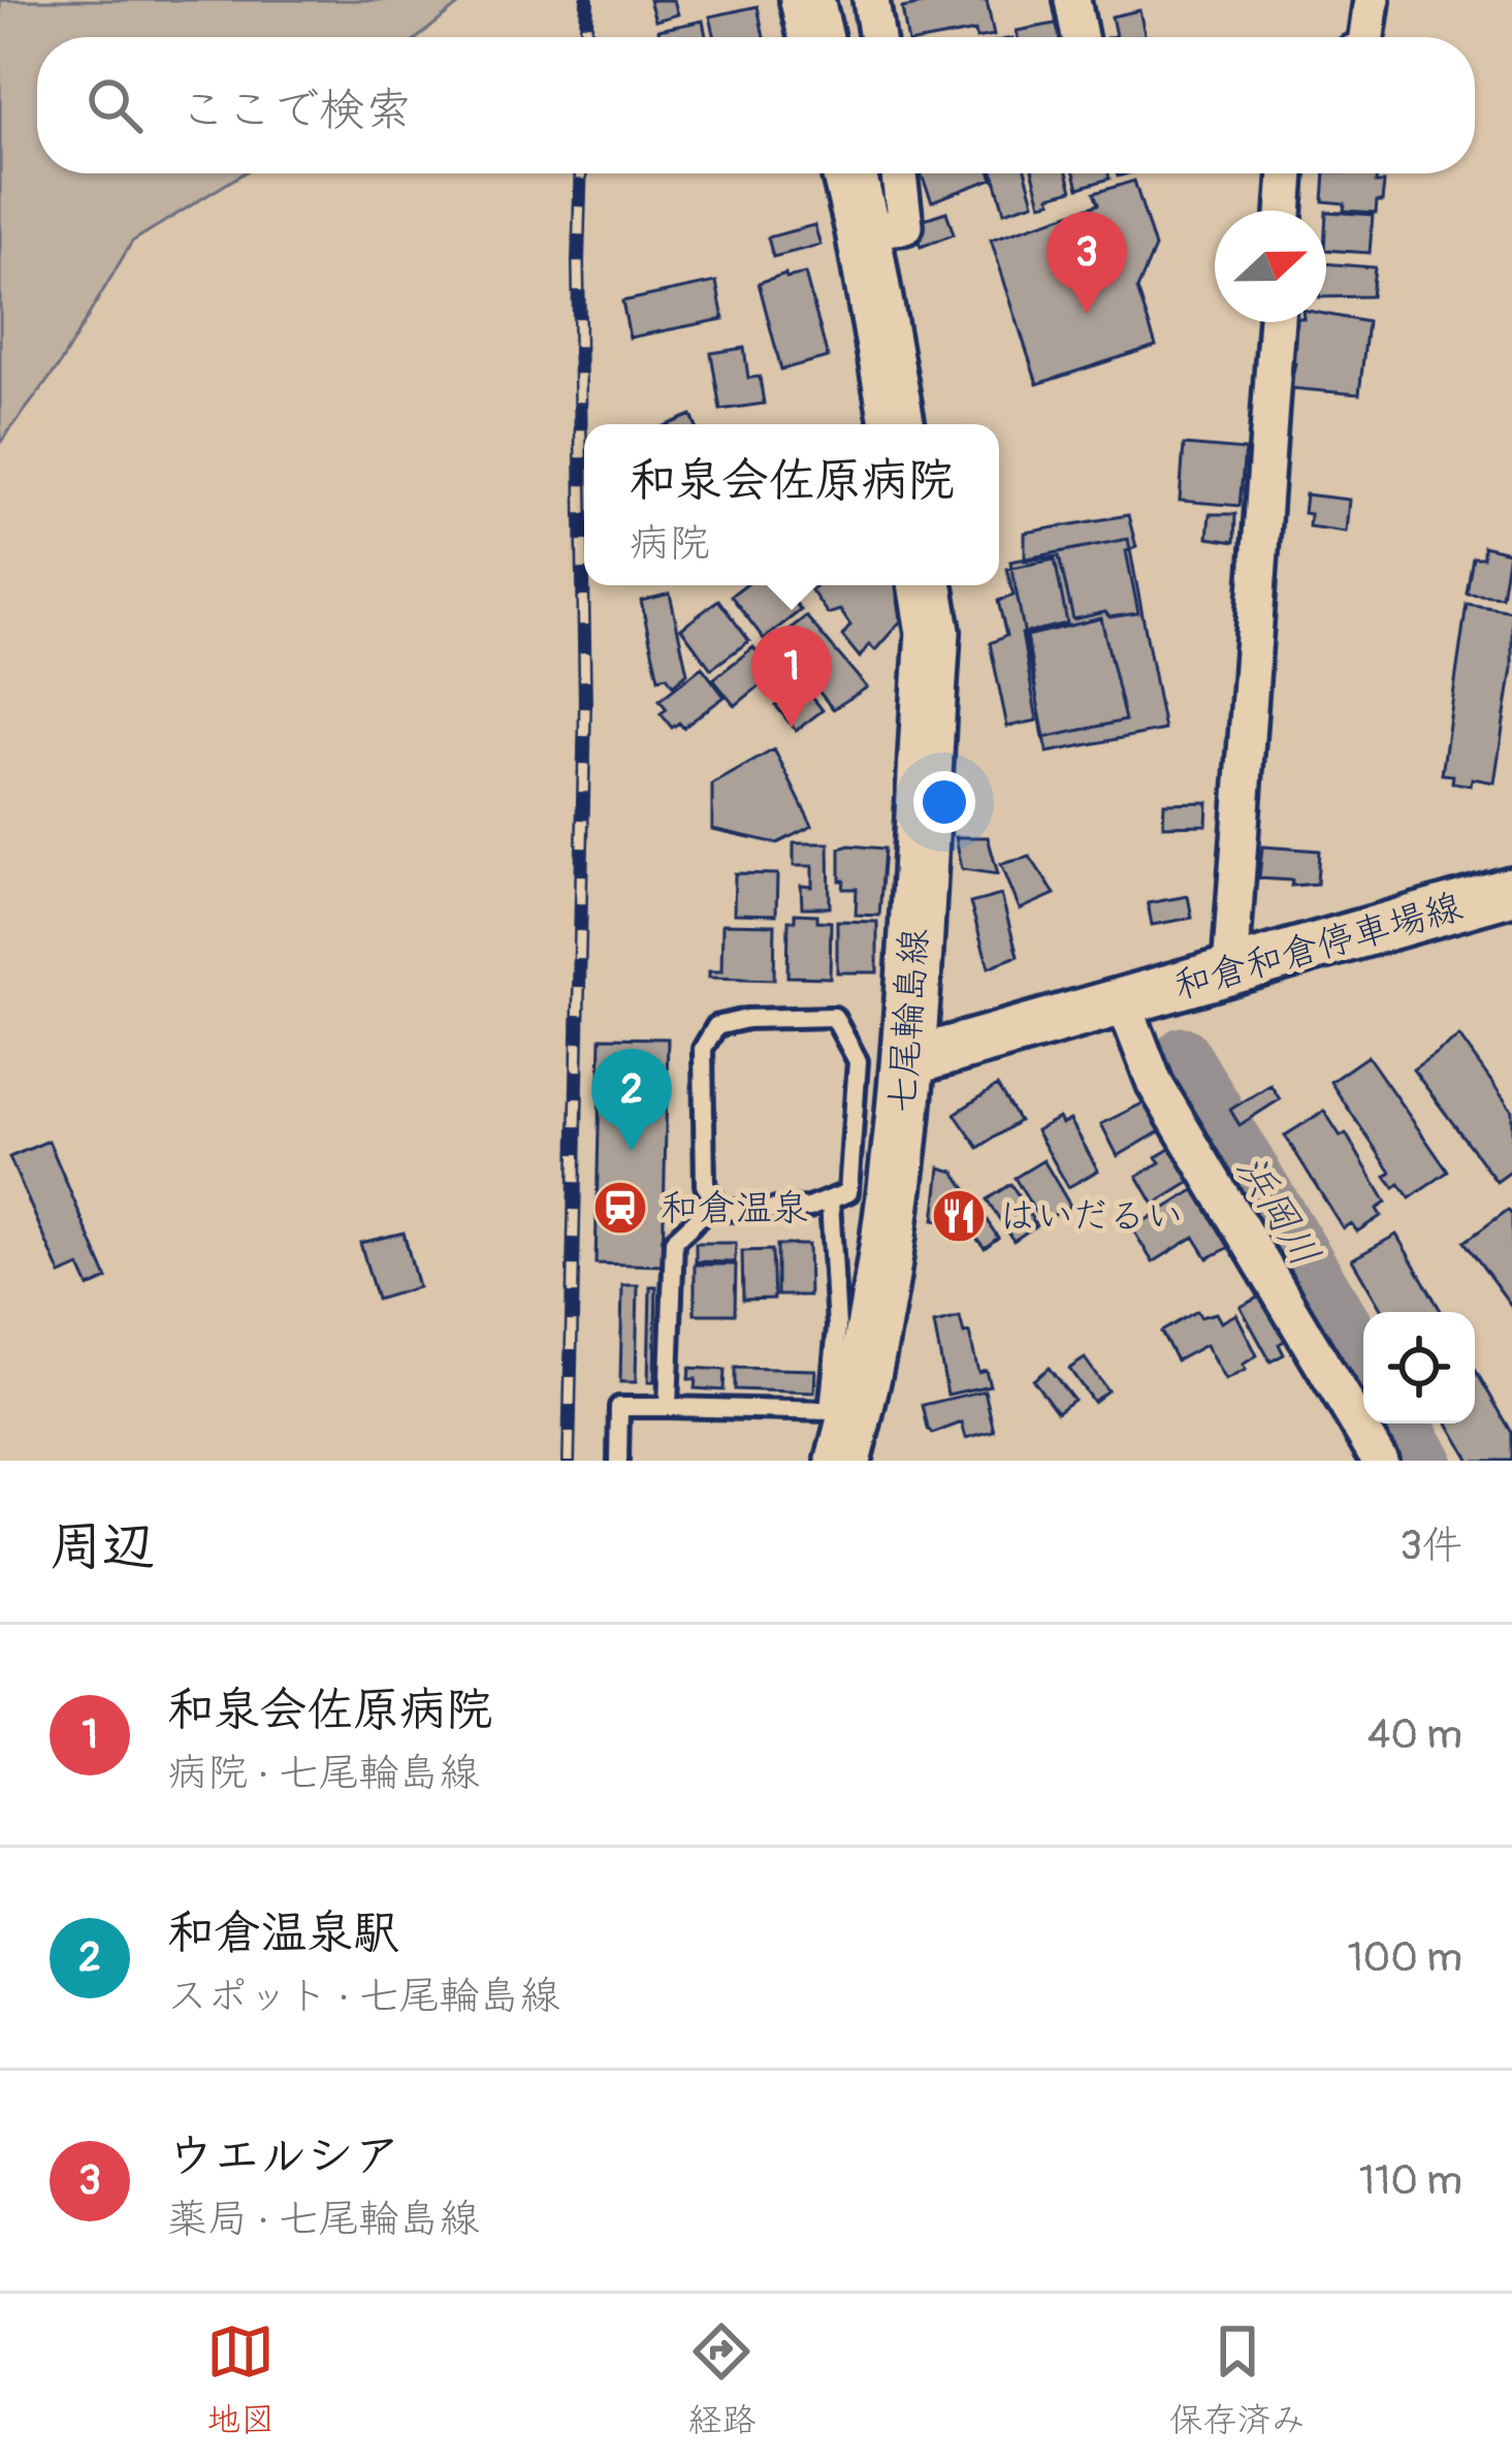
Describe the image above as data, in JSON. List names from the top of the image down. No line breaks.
{"streets":{"main road":["和倉和倉停車場線","七尾輪島線"]},"crossings":[["和倉和倉停車場線","七尾輪島線"]],"water":["浜岡川"],"places":{"station":["和倉温泉"],"restaurant":["はいだるい"]},"north":"right","page":{"search":"ここで検索","pins":["3","1","2"],"popup":["和泉会佐原病院","病院"],"heading":["周辺","3件"],"list":[{"mark":"1","name":"和泉会佐原病院","note":"病院 · 七尾輪島線","value":"40 m"},{"mark":"2","name":"和倉温泉駅","note":"スポット · 七尾輪島線","value":"100 m"},{"mark":"3","name":"ウエルシア","note":"薬局 · 七尾輪島線","value":"110 m"}],"nav":["地図","経路","保存済み"]}}
